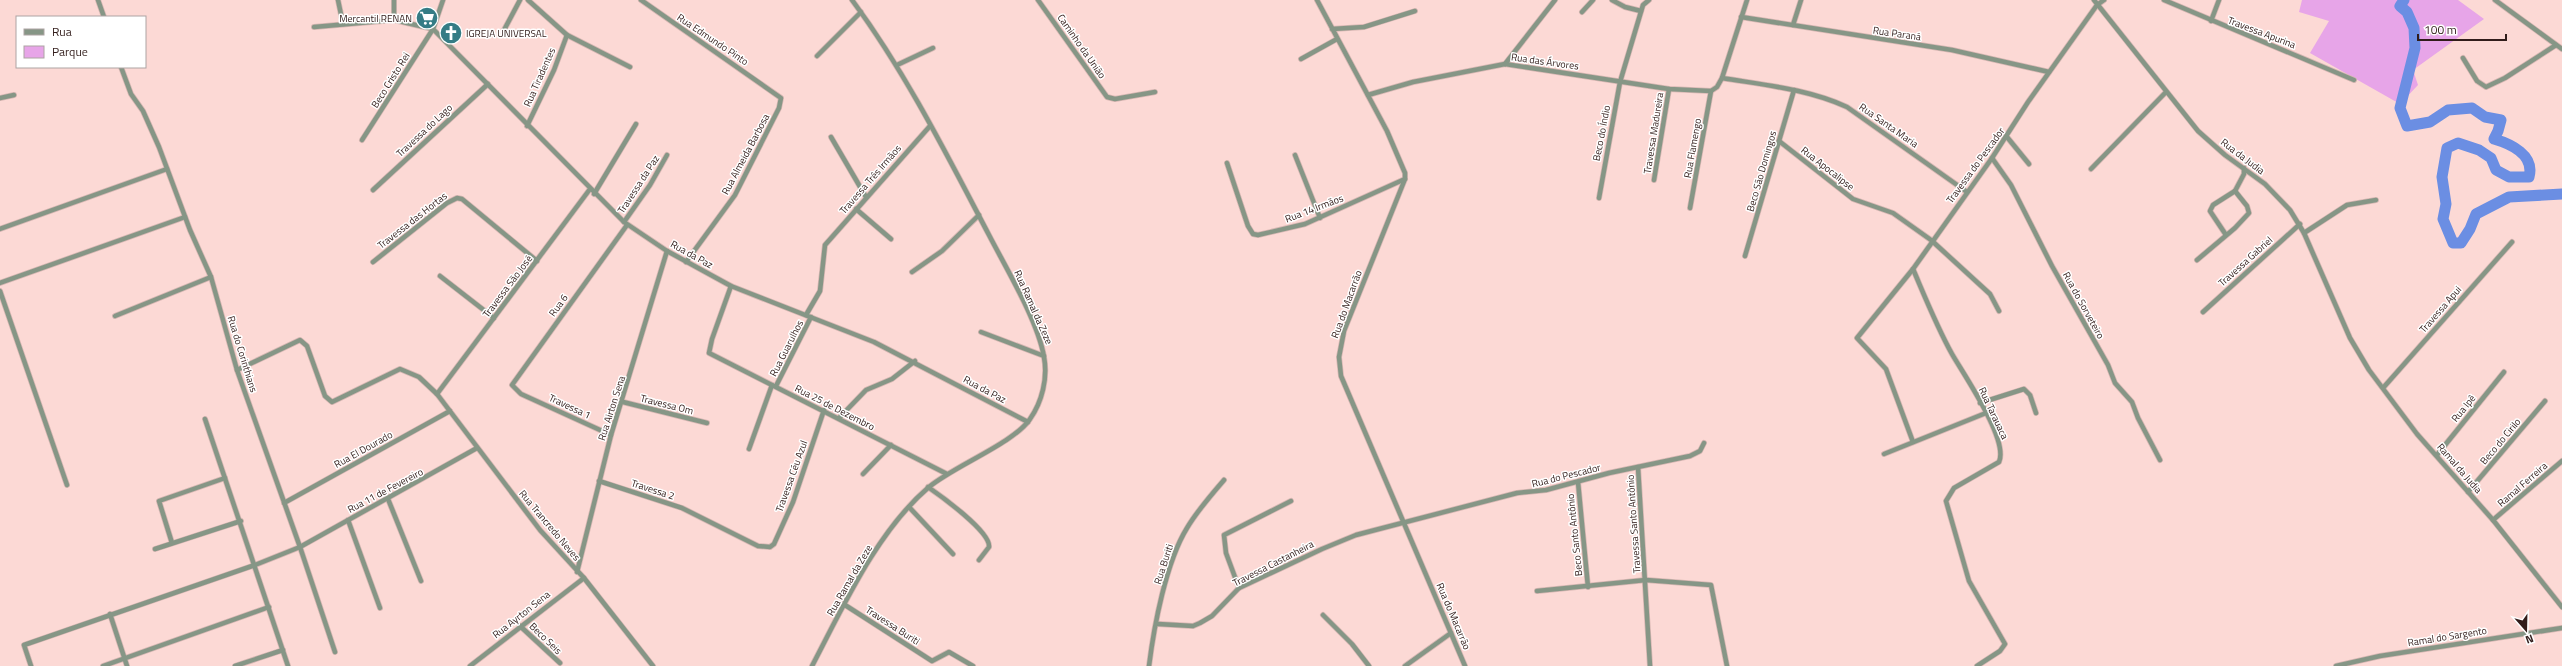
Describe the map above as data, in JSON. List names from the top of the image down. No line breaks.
{"streets":{"street":["Travessa Apurina","Rua Paraná","Rua Edmundo Pinto","Caminho da União","Rua das Árvores","Rua Tiradentes","Beco Cristo Rei","Rua Santa Maria","Travessa do Lago","Beco do Índio","Travessa Madureira","Rua Flamengo","Rua Almeida Barbosa","Rua da Judia","Travessa do Pescador","Rua Apocalipse","Beco São Domingos","Travessa Três Irmãos","Travessa da Paz","Rua 14 Irmãos","Travessa das Hortas","Rua da Paz","Travessa Gabriel","Travessa São José","Rua do Macarrão","Rua 6","Rua do Sorveteiro","Rua Ramal da Zeze","Travessa Apui","Rua Guarulhos","Rua do Corinthians","Travessa Om","Travessa 1","Rua 25 de Dezembro","Rua Airton Sena","Rua Ipê","Rua Tarauaca","Beco do Cirilo","Rua El Dourado","Ramal da Judia","Rua do Pescador","Travessa Céu Azul","Ramal Ferreira","Travessa 2","Rua 11 de Fevereiro","Travessa Santo Antônio","Rua Trancredo Neves","Beco Santo Antônio","Travessa Castanheira","Rua Buriti","Rua Ayrton Sena","Travessa Buriti","Ramal do Sargento","Beco Seis"]},"crossings":[["Rua Paraná","Travessa do Pescador"],["Rua Edmundo Pinto","Rua Almeida Barbosa"],["Rua das Árvores","Beco do Índio"],["Rua das Árvores","Travessa Madureira"],["Rua das Árvores","Rua Flamengo"],["Rua Tiradentes","Rua da Paz"],["Beco Cristo Rei","Rua da Paz"],["Rua Santa Maria","Travessa do Pescador"],["Rua Santa Maria","Beco São Domingos"],["Travessa do Lago","Rua da Paz"],["Rua Almeida Barbosa","Rua da Paz"],["Rua da Judia","Travessa do Pescador"],["Rua da Judia","Travessa Gabriel"],["Rua da Judia","Ramal da Judia"],["Travessa do Pescador","Rua Apocalipse"],["Travessa do Pescador","Rua do Sorveteiro"],["Travessa do Pescador","Rua Tarauaca"],["Rua Apocalipse","Beco São Domingos"],["Travessa Três Irmãos","Rua Ramal da Zeze"],["Travessa Três Irmãos","Rua Guarulhos"],["Travessa da Paz","Rua da Paz"],["Travessa da Paz","Rua 6"],["Rua 14 Irmãos","Rua do Macarrão"],["Travessa das Hortas","Travessa São José"],["Rua da Paz","Travessa São José"],["Rua da Paz","Rua 6"],["Rua da Paz","Rua Ramal da Zeze"],["Rua da Paz","Rua Guarulhos"],["Rua da Paz","Rua 25 de Dezembro"],["Rua da Paz","Rua Airton Sena"],["Travessa São José","Rua Trancredo Neves"],["Rua do Macarrão","Rua do Pescador"],["Rua do Macarrão","Travessa Castanheira"],["Rua 6","Travessa 1"],["Rua Ramal da Zeze","Rua 25 de Dezembro"],["Rua Ramal da Zeze","Travessa Buriti"],["Travessa Apui","Ramal da Judia"],["Rua Guarulhos","Rua 25 de Dezembro"],["Rua do Corinthians","Rua El Dourado"],["Rua do Corinthians","Rua 11 de Fevereiro"],["Rua do Corinthians","Rua Trancredo Neves"],["Travessa Om","Rua Airton Sena"],["Travessa 1","Rua Airton Sena"],["Rua 25 de Dezembro","Travessa Céu Azul"],["Rua Airton Sena","Travessa 2"],["Rua Airton Sena","Rua Trancredo Neves"],["Rua Ipê","Ramal da Judia"],["Beco do Cirilo","Ramal da Judia"],["Rua El Dourado","Rua Trancredo Neves"],["Ramal da Judia","Ramal Ferreira"],["Rua do Pescador","Travessa Santo Antônio"],["Rua do Pescador","Beco Santo Antônio"],["Rua do Pescador","Travessa Castanheira"],["Travessa Céu Azul","Travessa 2"],["Rua 11 de Fevereiro","Rua Trancredo Neves"],["Travessa Santo Antônio","Beco Santo Antônio"],["Rua Trancredo Neves","Rua Ayrton Sena"],["Travessa Castanheira","Rua Buriti"],["Rua Ayrton Sena","Beco Seis"]],"places":{"supermarket":["Mercantil RENAN"],"church":["IGREJA UNIVERSAL"]},"legend":["Rua","Parque"],"scale_bar":"100 m","north":"bottom"}
